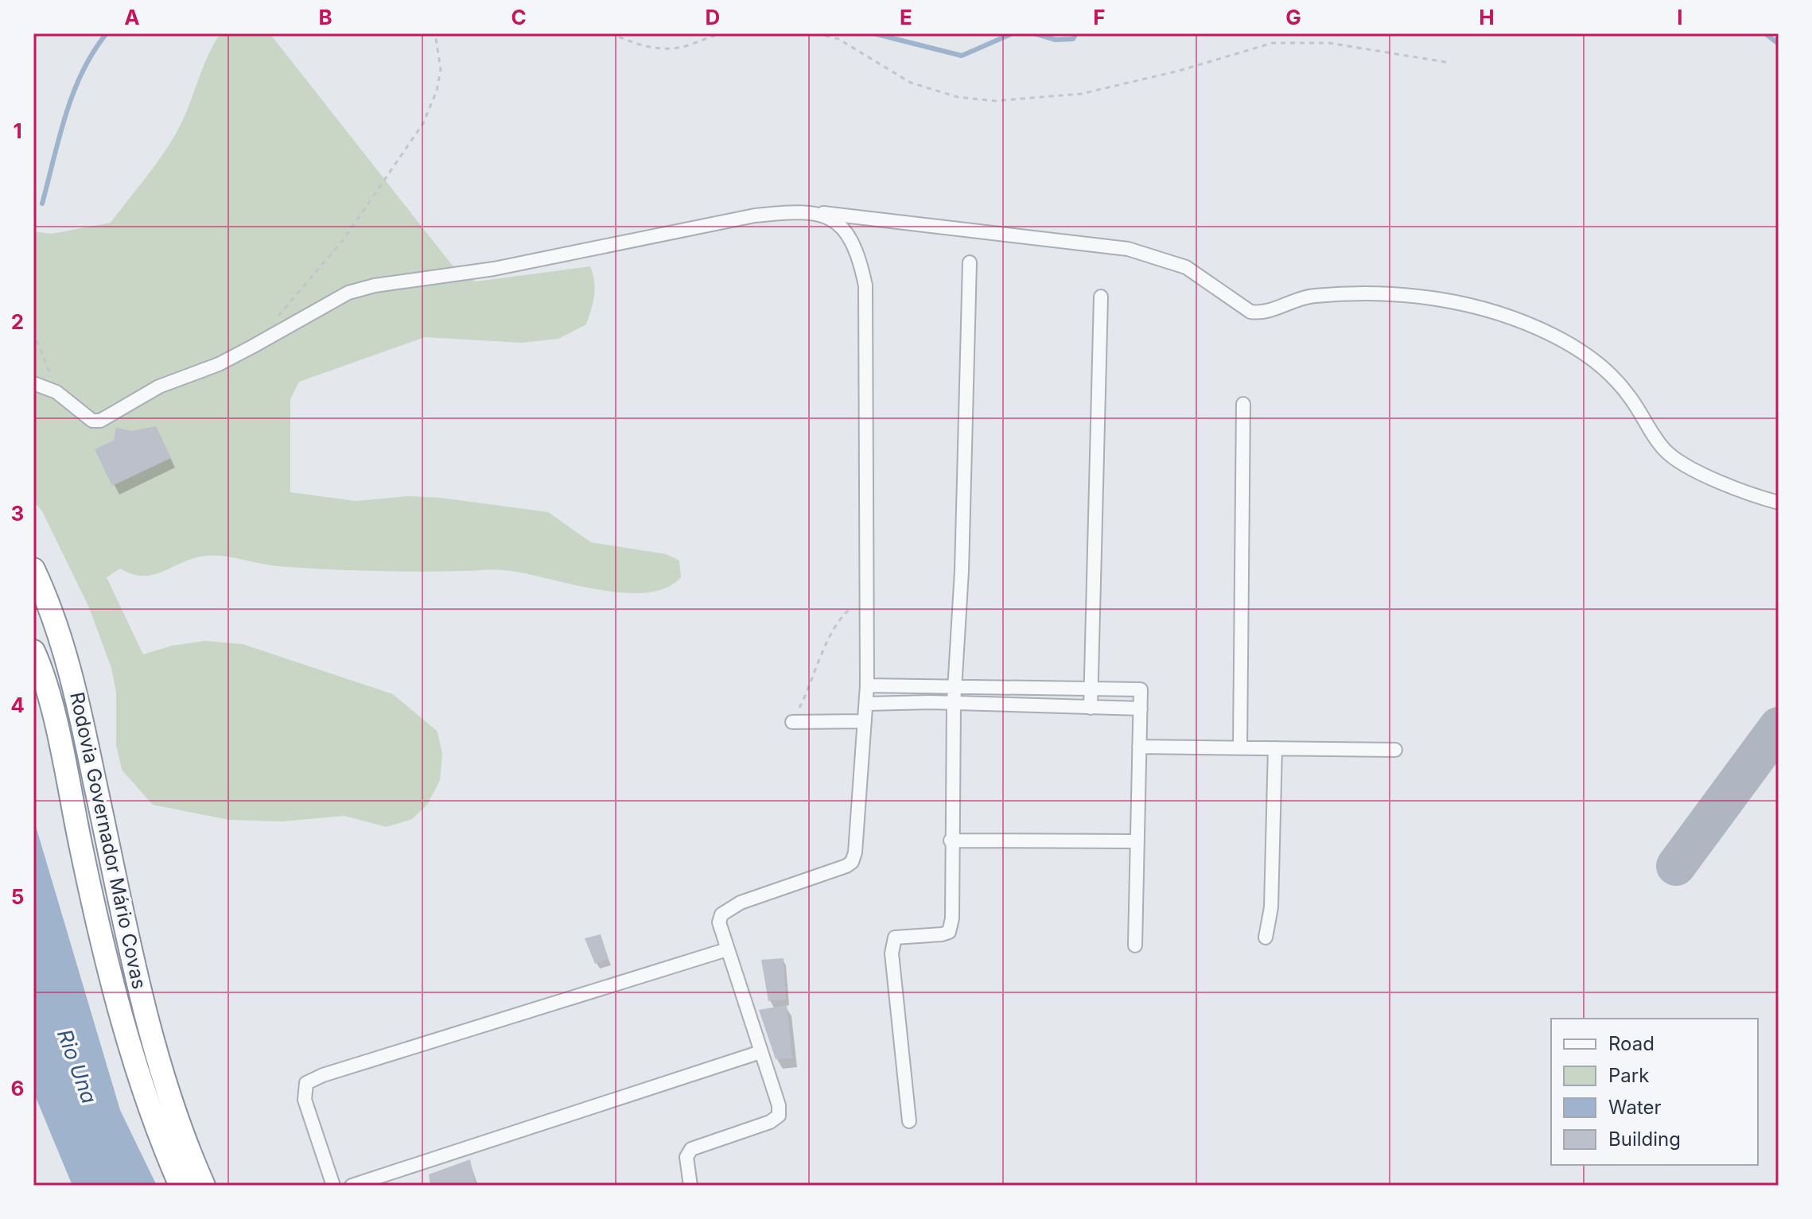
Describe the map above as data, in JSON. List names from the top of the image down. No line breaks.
{"streets":{"highway":["Rodovia Governador Mário Covas"]},"water":["Rio Una"],"legend":["Road","Park","Water","Building"],"grid":{"columns":["A","B","C","D","E","F","G","H","I"],"rows":["1","2","3","4","5","6"]}}
